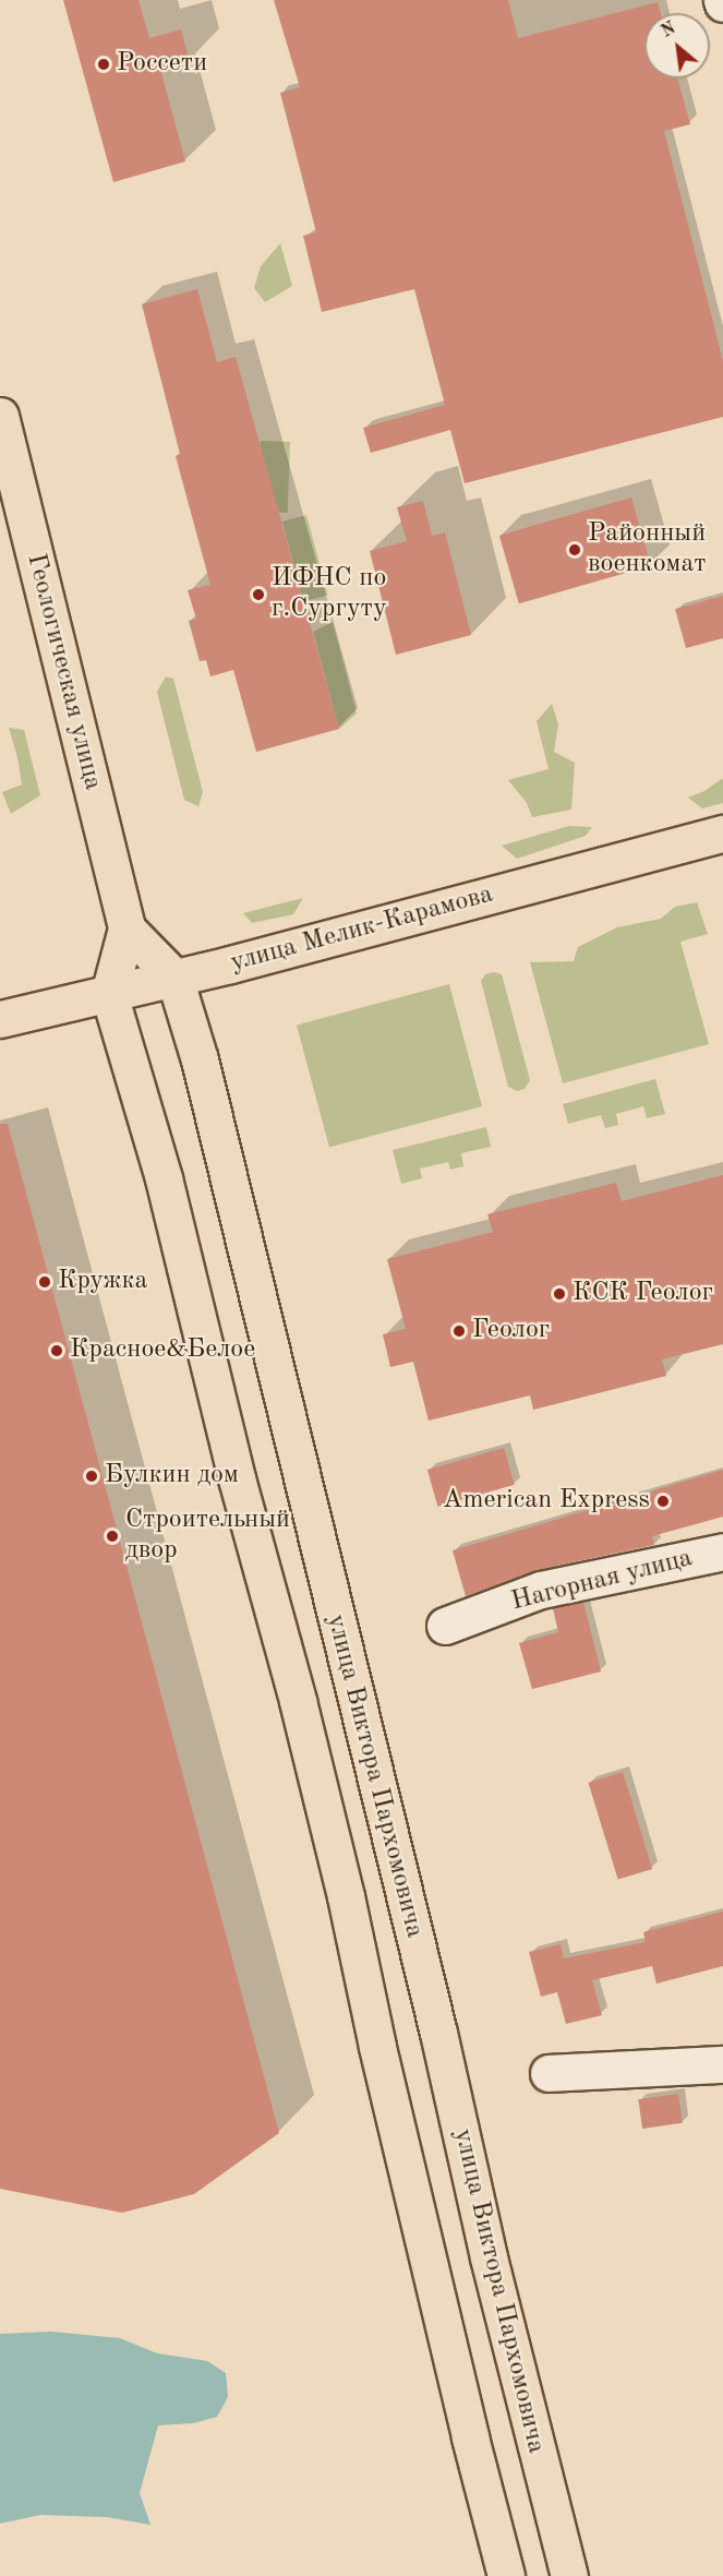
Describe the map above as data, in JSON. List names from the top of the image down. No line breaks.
{"streets":{"main road":["Геологическая улица","улица Мелик-Карамова","улица Виктора Пархомовича"],"street":["Нагорная улица"]},"crossings":[["Геологическая улица","улица Мелик-Карамова"],["улица Мелик-Карамова","улица Виктора Пархомовича"]],"places":["Россети","Районный военкомат","ИФНС по г.Сургуту","Кружка","КСК Геолог","Геолог","Красное&Белое","Булкин дом","American Express","Строительный двор"],"north":"top left"}
